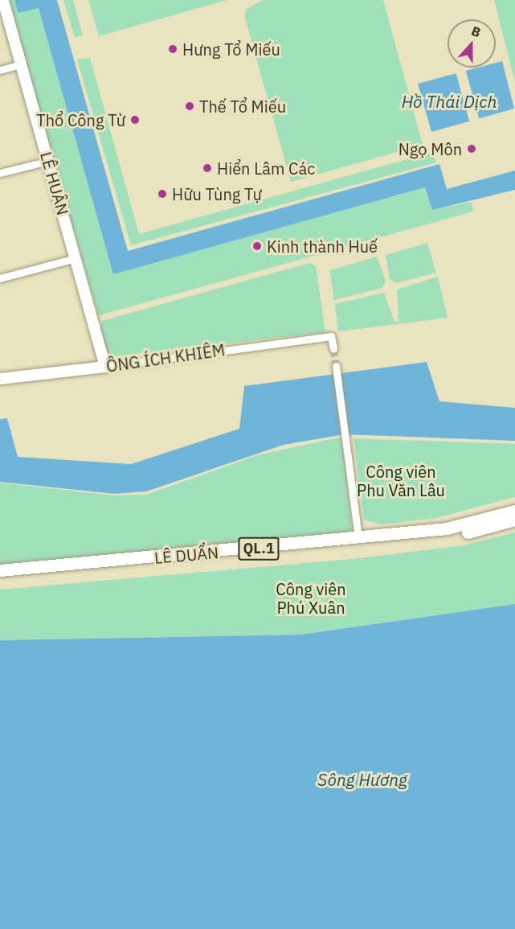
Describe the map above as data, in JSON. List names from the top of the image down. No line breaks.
{"streets":{"main road":["QL.1","LÊ DUẨN"],"street":["LÊ HUÂN","ÔNG ÍCH KHIÊM"]},"crossings":[["LÊ HUÂN","ÔNG ÍCH KHIÊM"]],"water":["Hồ Thái Dịch","Sông Hương"],"parks":["Công viên Phu Văn Lâu","Công viên Phú Xuân"],"places":["Hưng Tổ Miếu","Thế Tổ Miếu","Thổ Công Từ","Ngọ Môn","Hiển Lâm Các","Hữu Tùng Tự","Kinh thành Huế"],"north":"top"}
